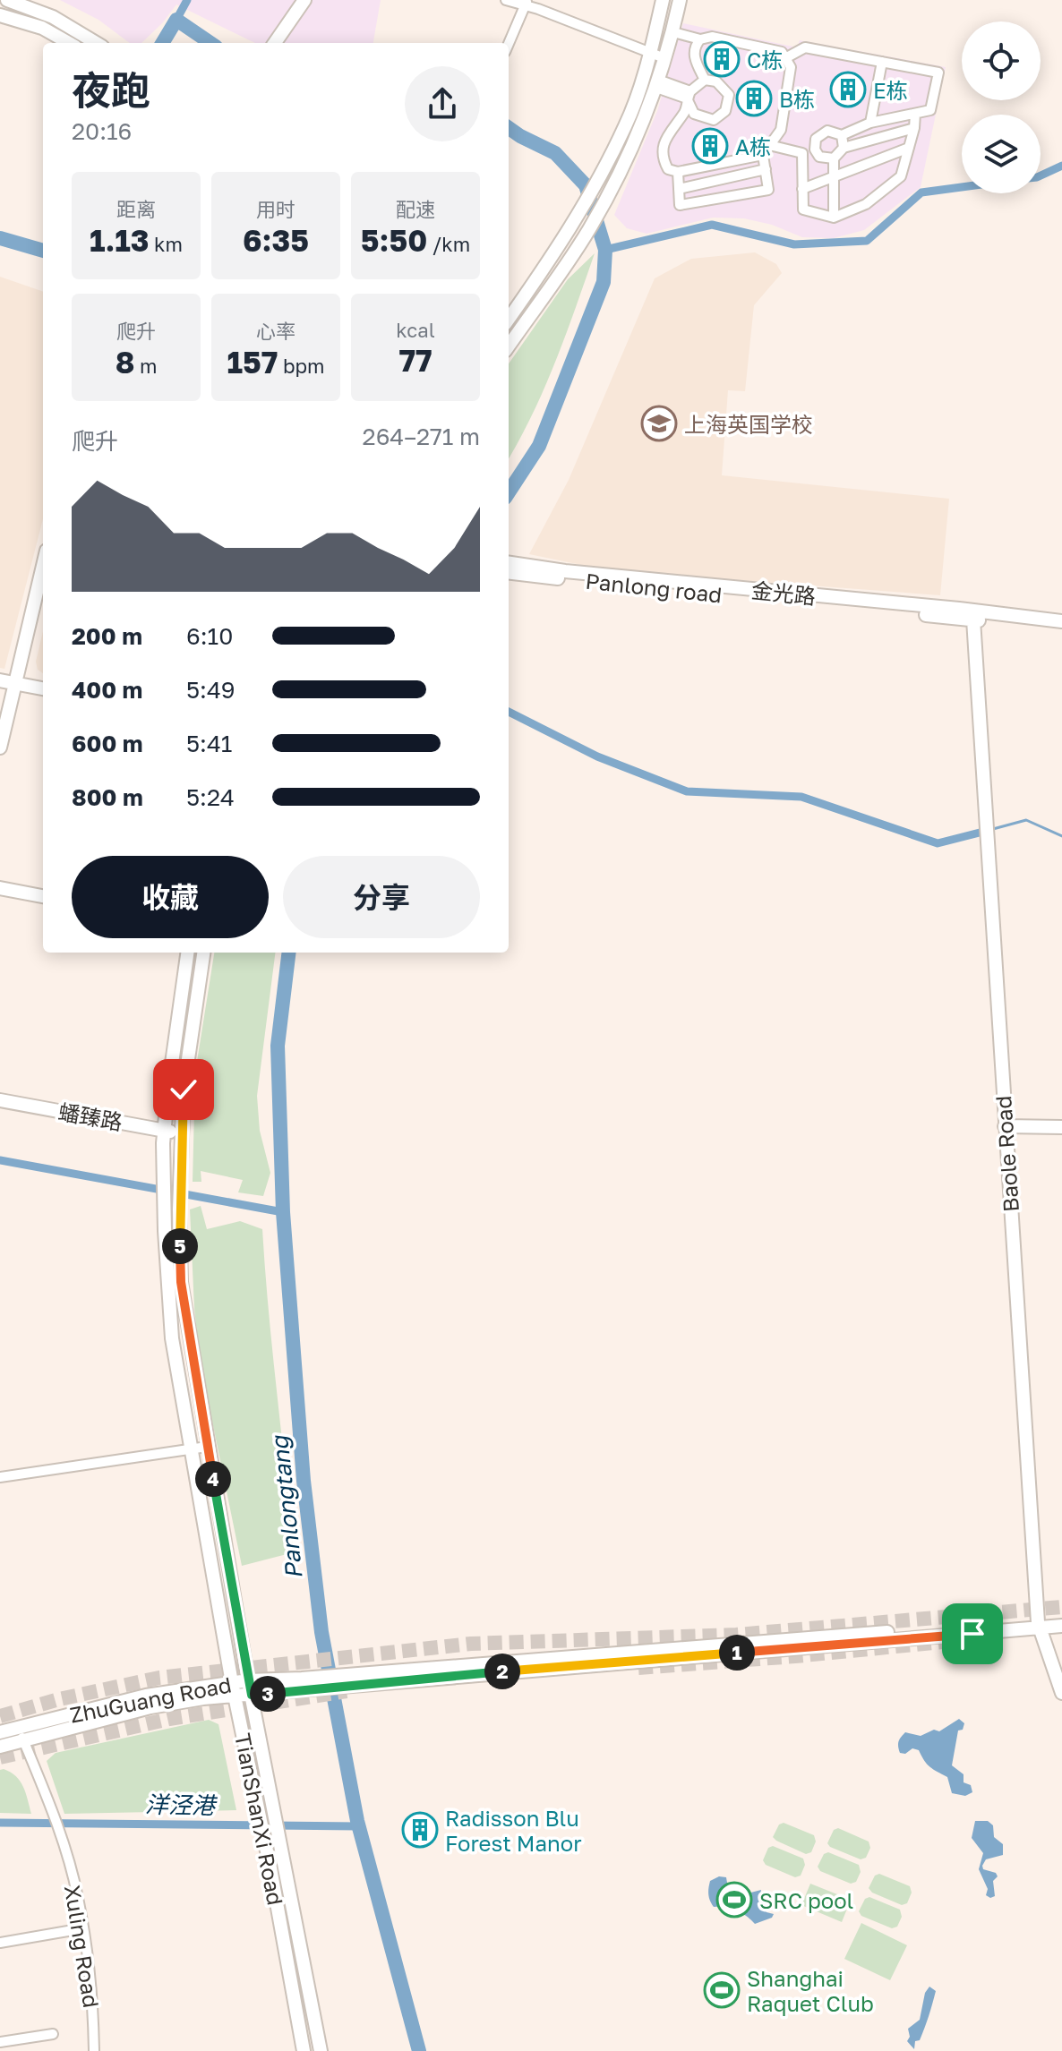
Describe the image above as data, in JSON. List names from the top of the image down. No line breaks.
{"streets":{"main road":["Panlong road","金光路","蟠臻路","Baole Road","ZhuGuang Road","TianShanXi Road"],"street":["Xuling Road"]},"crossings":[["Panlong road","金光路"],["Panlong road","Baole Road"],["金光路","Baole Road"],["蟠臻路","TianShanXi Road"],["ZhuGuang Road","TianShanXi Road"],["ZhuGuang Road","Xuling Road"]],"water":["Panlongtang","洋泾港"],"places":{"building":["C栋","E栋","B栋","A栋","Radisson Blu Forest Manor"],"school or university":["上海英国学校"],"sports":["SRC pool","Shanghai Raquet Club"]},"page":{"heading":["夜跑","20:16"],"stats":[["距离","1.13 km"],["用时","6:35"],["配速","5:50 /km"],["爬升","8 m"],["心率","157 bpm"],["kcal","77"]],"chart":["爬升","264–271 m"],"list":[{"name":"200 m","note":"6:10"},{"name":"400 m","note":"5:49"},{"name":"600 m","note":"5:41"},{"name":"800 m","note":"5:24"}],"buttons":["收藏","分享"],"pins":["5","4","1","2","3"]}}
